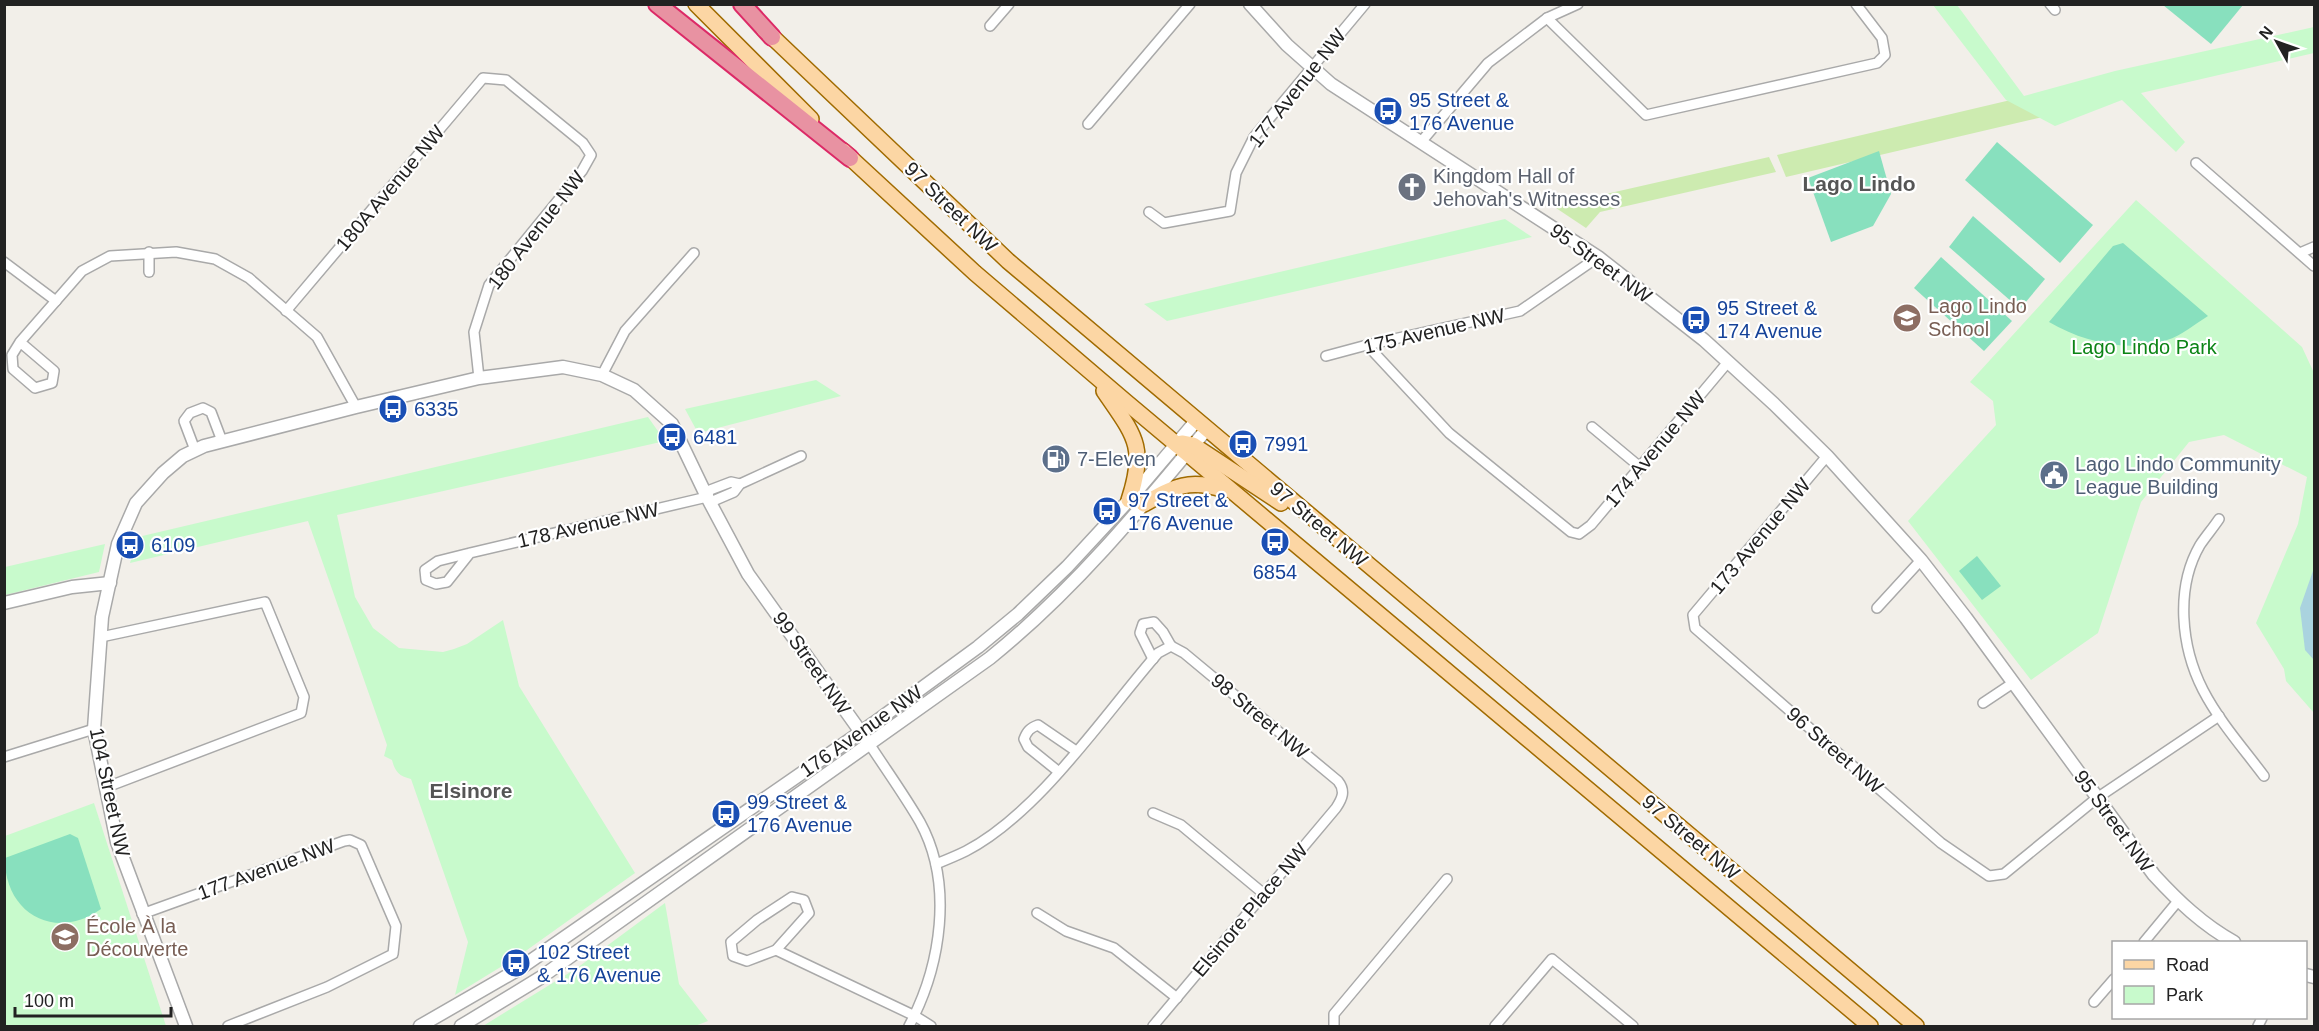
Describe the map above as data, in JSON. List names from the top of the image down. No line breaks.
{"streets":{"main road":["97 Street NW"],"street":["177 Avenue NW","180A Avenue NW","180 Avenue NW","95 Street NW","175 Avenue NW","174 Avenue NW","178 Avenue NW","173 Avenue NW","99 Street NW","98 Street NW","176 Avenue NW","96 Street NW","104 Street NW","Elsinore Place NW"]},"crossings":[["177 Avenue NW","95 Street NW"],["177 Avenue NW","104 Street NW"],["180A Avenue NW","180 Avenue NW"],["97 Street NW","176 Avenue NW"],["180 Avenue NW","99 Street NW"],["95 Street NW","175 Avenue NW"],["95 Street NW","174 Avenue NW"],["95 Street NW","173 Avenue NW"],["95 Street NW","96 Street NW"],["175 Avenue NW","174 Avenue NW"],["178 Avenue NW","99 Street NW"],["173 Avenue NW","96 Street NW"],["99 Street NW","176 Avenue NW"],["98 Street NW","Elsinore Place NW"]],"districts":["Lago Lindo","Elsinore"],"parks":["Lago Lindo Park"],"places":{"bus stop":["95 Street & 176 Avenue","95 Street & 174 Avenue","6335","6481","7991","97 Street & 176 Avenue","6854","6109","99 Street & 176 Avenue","102 Street & 176 Avenue"],"church":["Kingdom Hall of Jehovah's Witnesses"],"school or university":["Lago Lindo School","École À la Découverte"],"fuel station":["7-Eleven"],"public building":["Lago Lindo Community League Building"]},"legend":["Road","Park"],"scale_bar":"100 m","north":"top left"}
